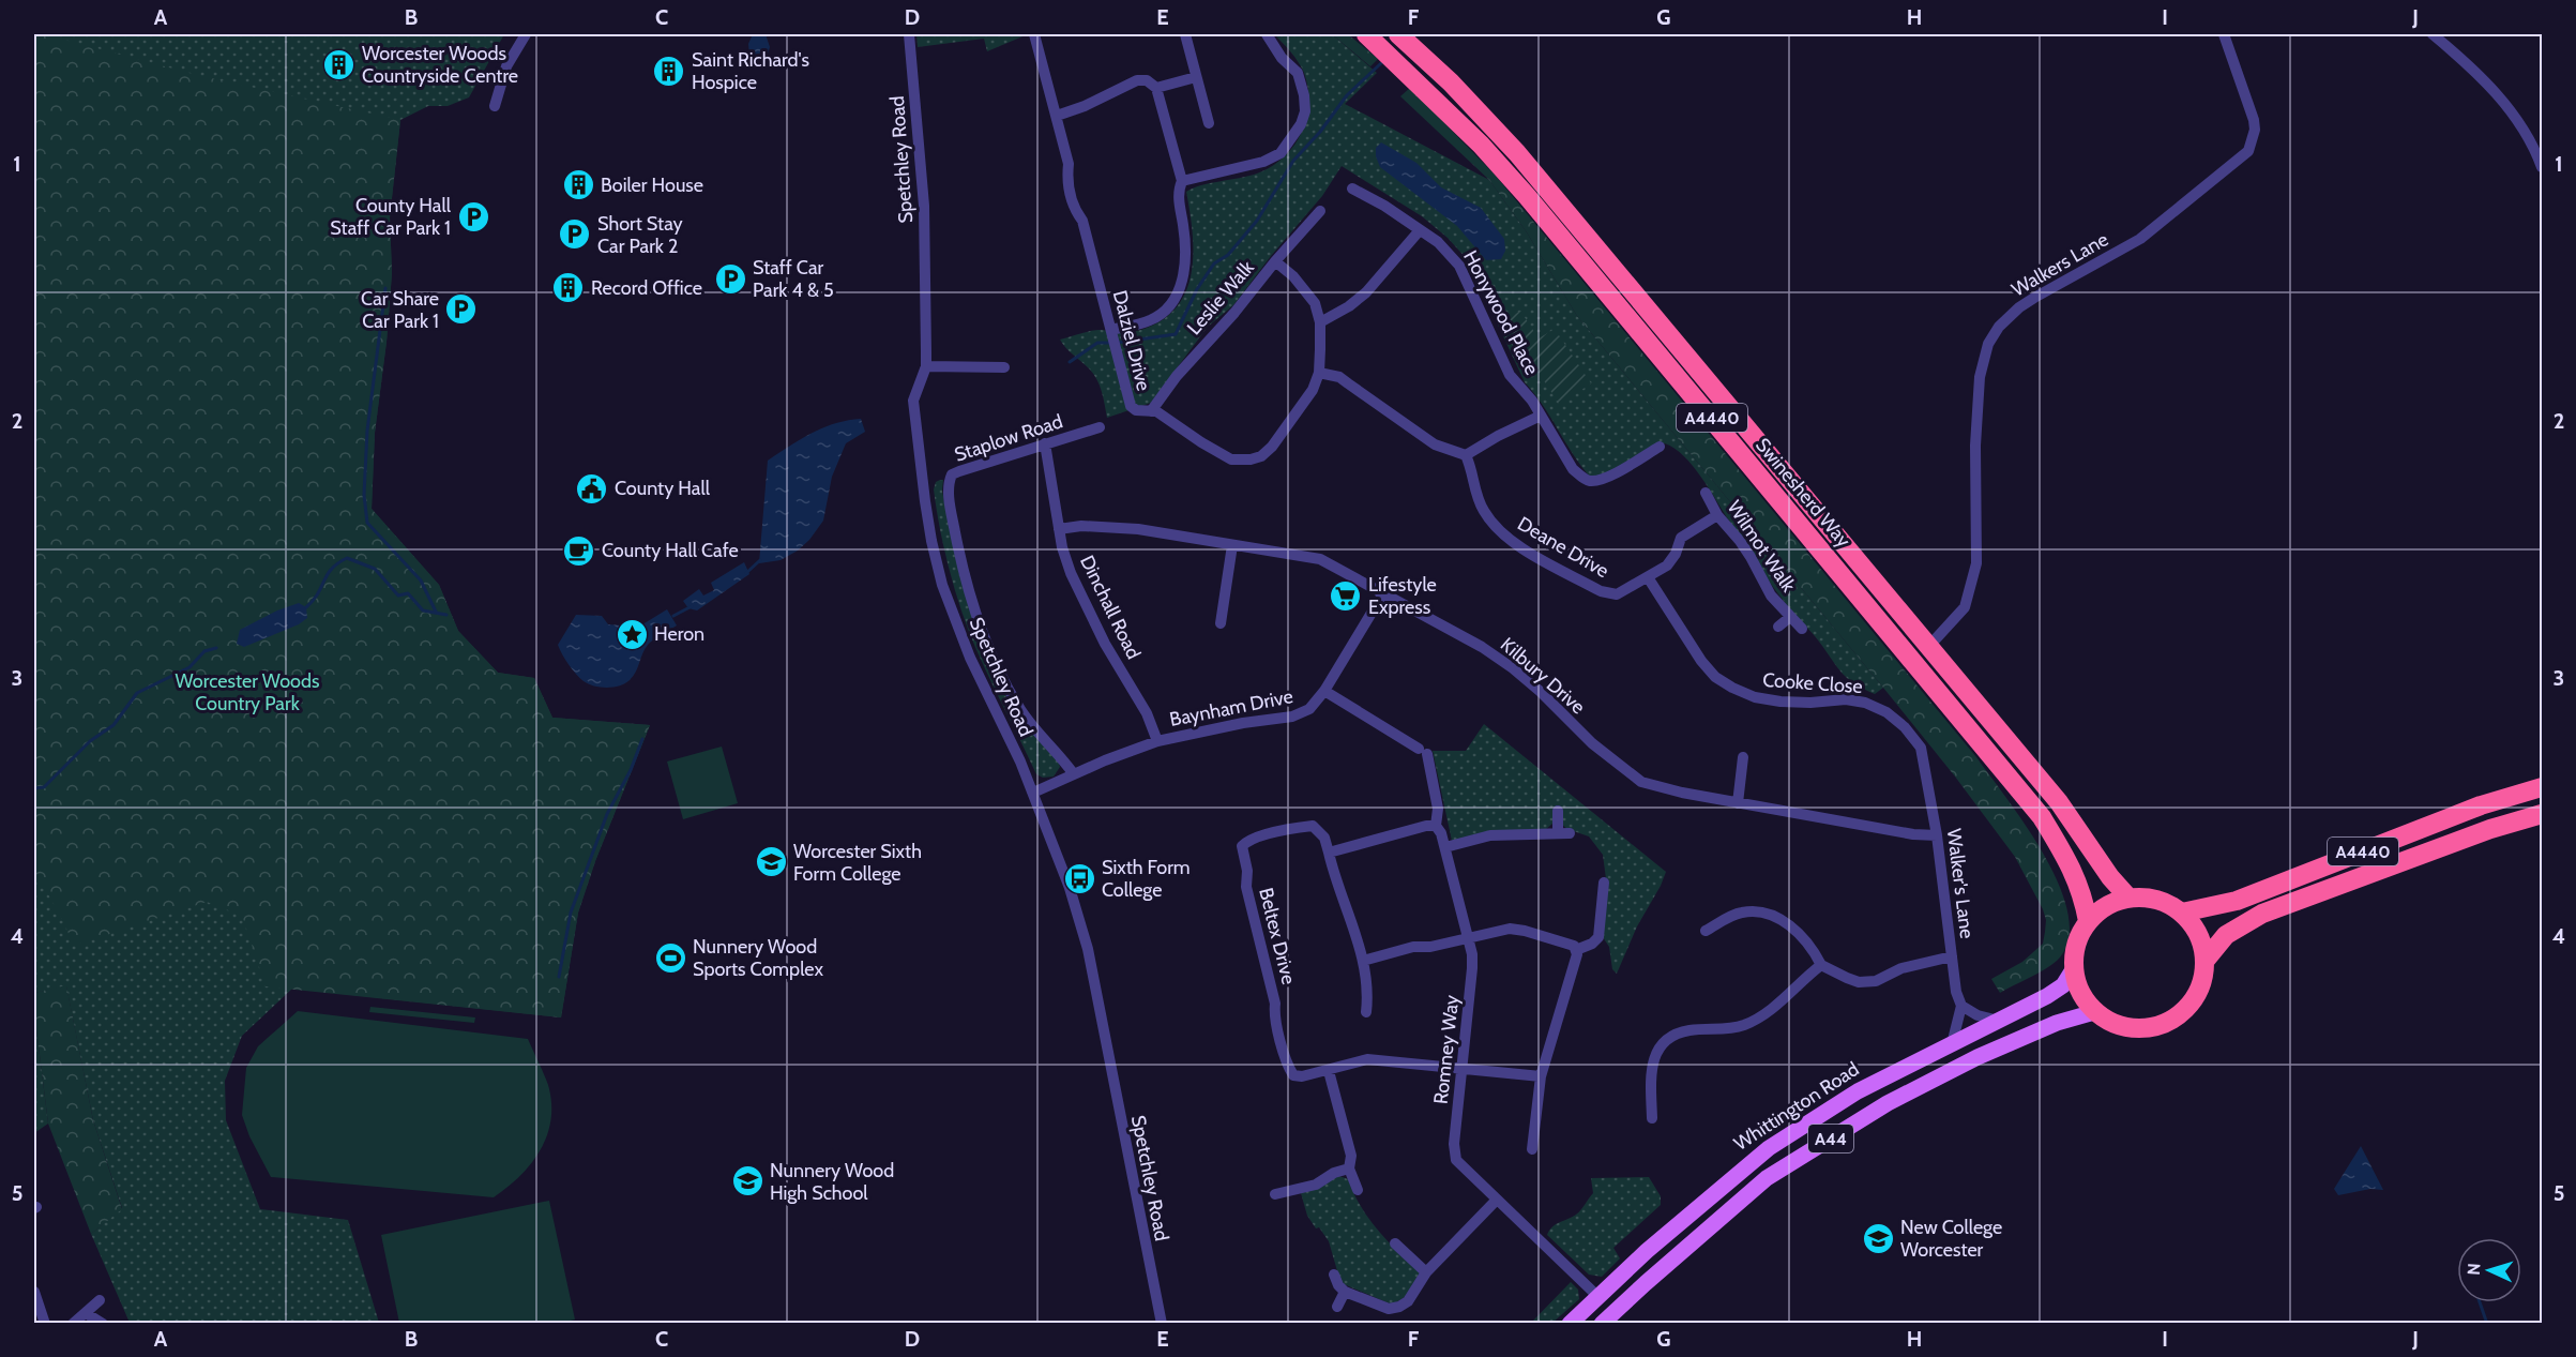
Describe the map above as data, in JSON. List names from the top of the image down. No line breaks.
{"streets":{"highway":["A4440","Swinesherd Way"],"main road":["Whittington Road","A44"],"street":["Spetchley Road","Walkers Lane","Leslie Walk","Honywood Place","Dalziel Drive","Staplow Road","Wilmot Walk","Deane Drive","Dinchall Road","Kilbury Drive","Cooke Close","Baynham Drive","Walker's Lane","Beltex Drive","Romney Way"]},"crossings":[["Spetchley Road","Baynham Drive"],["Walkers Lane","Swinesherd Way"],["Leslie Walk","Dalziel Drive"],["A4440","Swinesherd Way"],["A4440","Whittington Road"],["A4440","A44"],["Staplow Road","Dinchall Road"],["Staplow Road","Baynham Drive"],["Swinesherd Way","Whittington Road"],["Swinesherd Way","A44"],["Wilmot Walk","Deane Drive"],["Deane Drive","Cooke Close"],["Dinchall Road","Kilbury Drive"],["Dinchall Road","Baynham Drive"],["Kilbury Drive","Baynham Drive"],["Kilbury Drive","Walker's Lane"],["Cooke Close","Walker's Lane"],["Baynham Drive","Romney Way"],["Walker's Lane","Whittington Road"],["Beltex Drive","Romney Way"],["Romney Way","Whittington Road"],["Whittington Road","A44"]],"parks":["Worcester Woods Country Park"],"places":{"building":["Worcester Woods Countryside Centre","Saint Richard's Hospice","Boiler House","Record Office"],"parking":["County Hall Staff Car Park 1","Short Stay Car Park 2","Staff Car Park 4 & 5","Car Share Car Park 1"],"public building":["County Hall"],"cafe":["County Hall Cafe"],"supermarket":["Lifestyle Express"],"place":["Heron"],"school or university":["Worcester Sixth Form College","Nunnery Wood High School","New College Worcester"],"bus stop":["Sixth Form College"],"sports":["Nunnery Wood Sports Complex"]},"north":"left","grid":{"columns":["A","B","C","D","E","F","G","H","I","J"],"rows":["1","2","3","4","5"]}}
